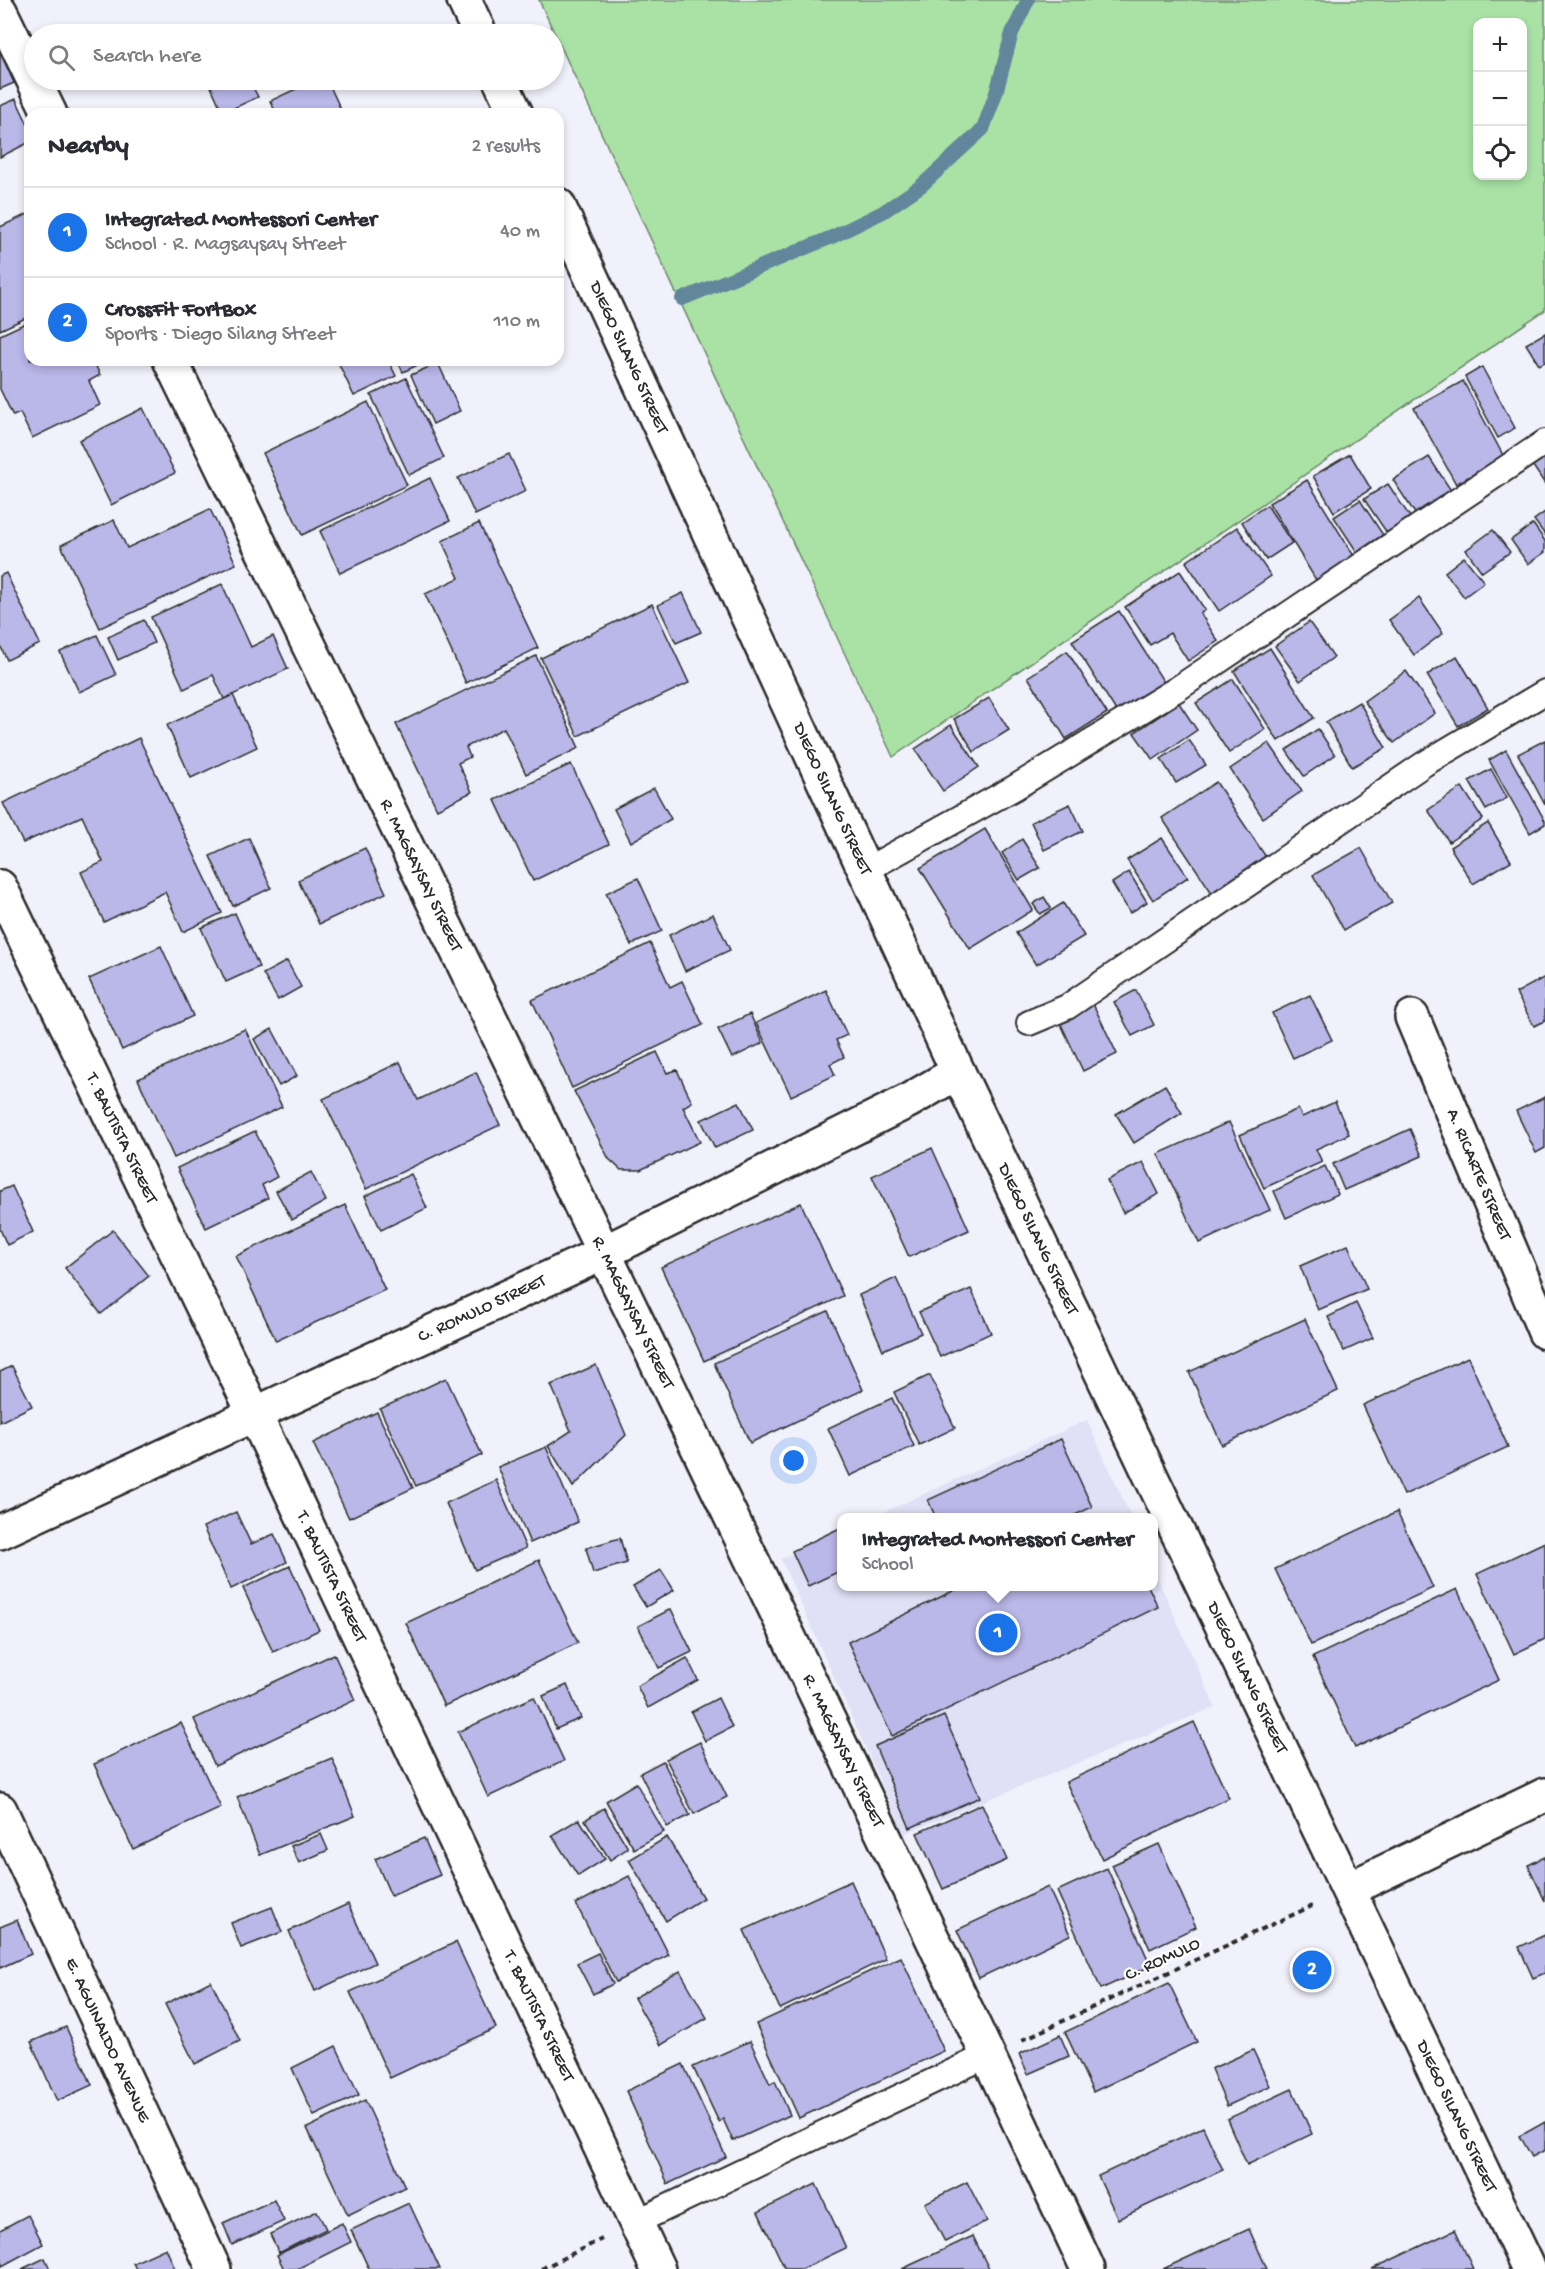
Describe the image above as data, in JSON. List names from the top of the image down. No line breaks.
{"streets":{"street":["DIEGO SILANG STREET","R. MAGSAYSAY STREET","T. BAUTISTA STREET","A. RICARTE STREET","C. ROMULO STREET","E. AGUINALDO AVENUE"],"path":["C. ROMULO"]},"crossings":[["DIEGO SILANG STREET","C. ROMULO STREET"],["DIEGO SILANG STREET","C. ROMULO"],["R. MAGSAYSAY STREET","C. ROMULO STREET"],["R. MAGSAYSAY STREET","C. ROMULO"],["T. BAUTISTA STREET","C. ROMULO STREET"]],"page":{"map_buttons":["+","−"],"search":"Search here","heading":["Nearby","2 results"],"list":[{"mark":"1","name":"Integrated Montessori Center","note":"School · R. Magsaysay Street","value":"40 m"},{"mark":"2","name":"CrossFit FortBox","note":"Sports · Diego Silang Street","value":"110 m"}],"popup":["Integrated Montessori Center","School"],"pins":["1","2"]}}
